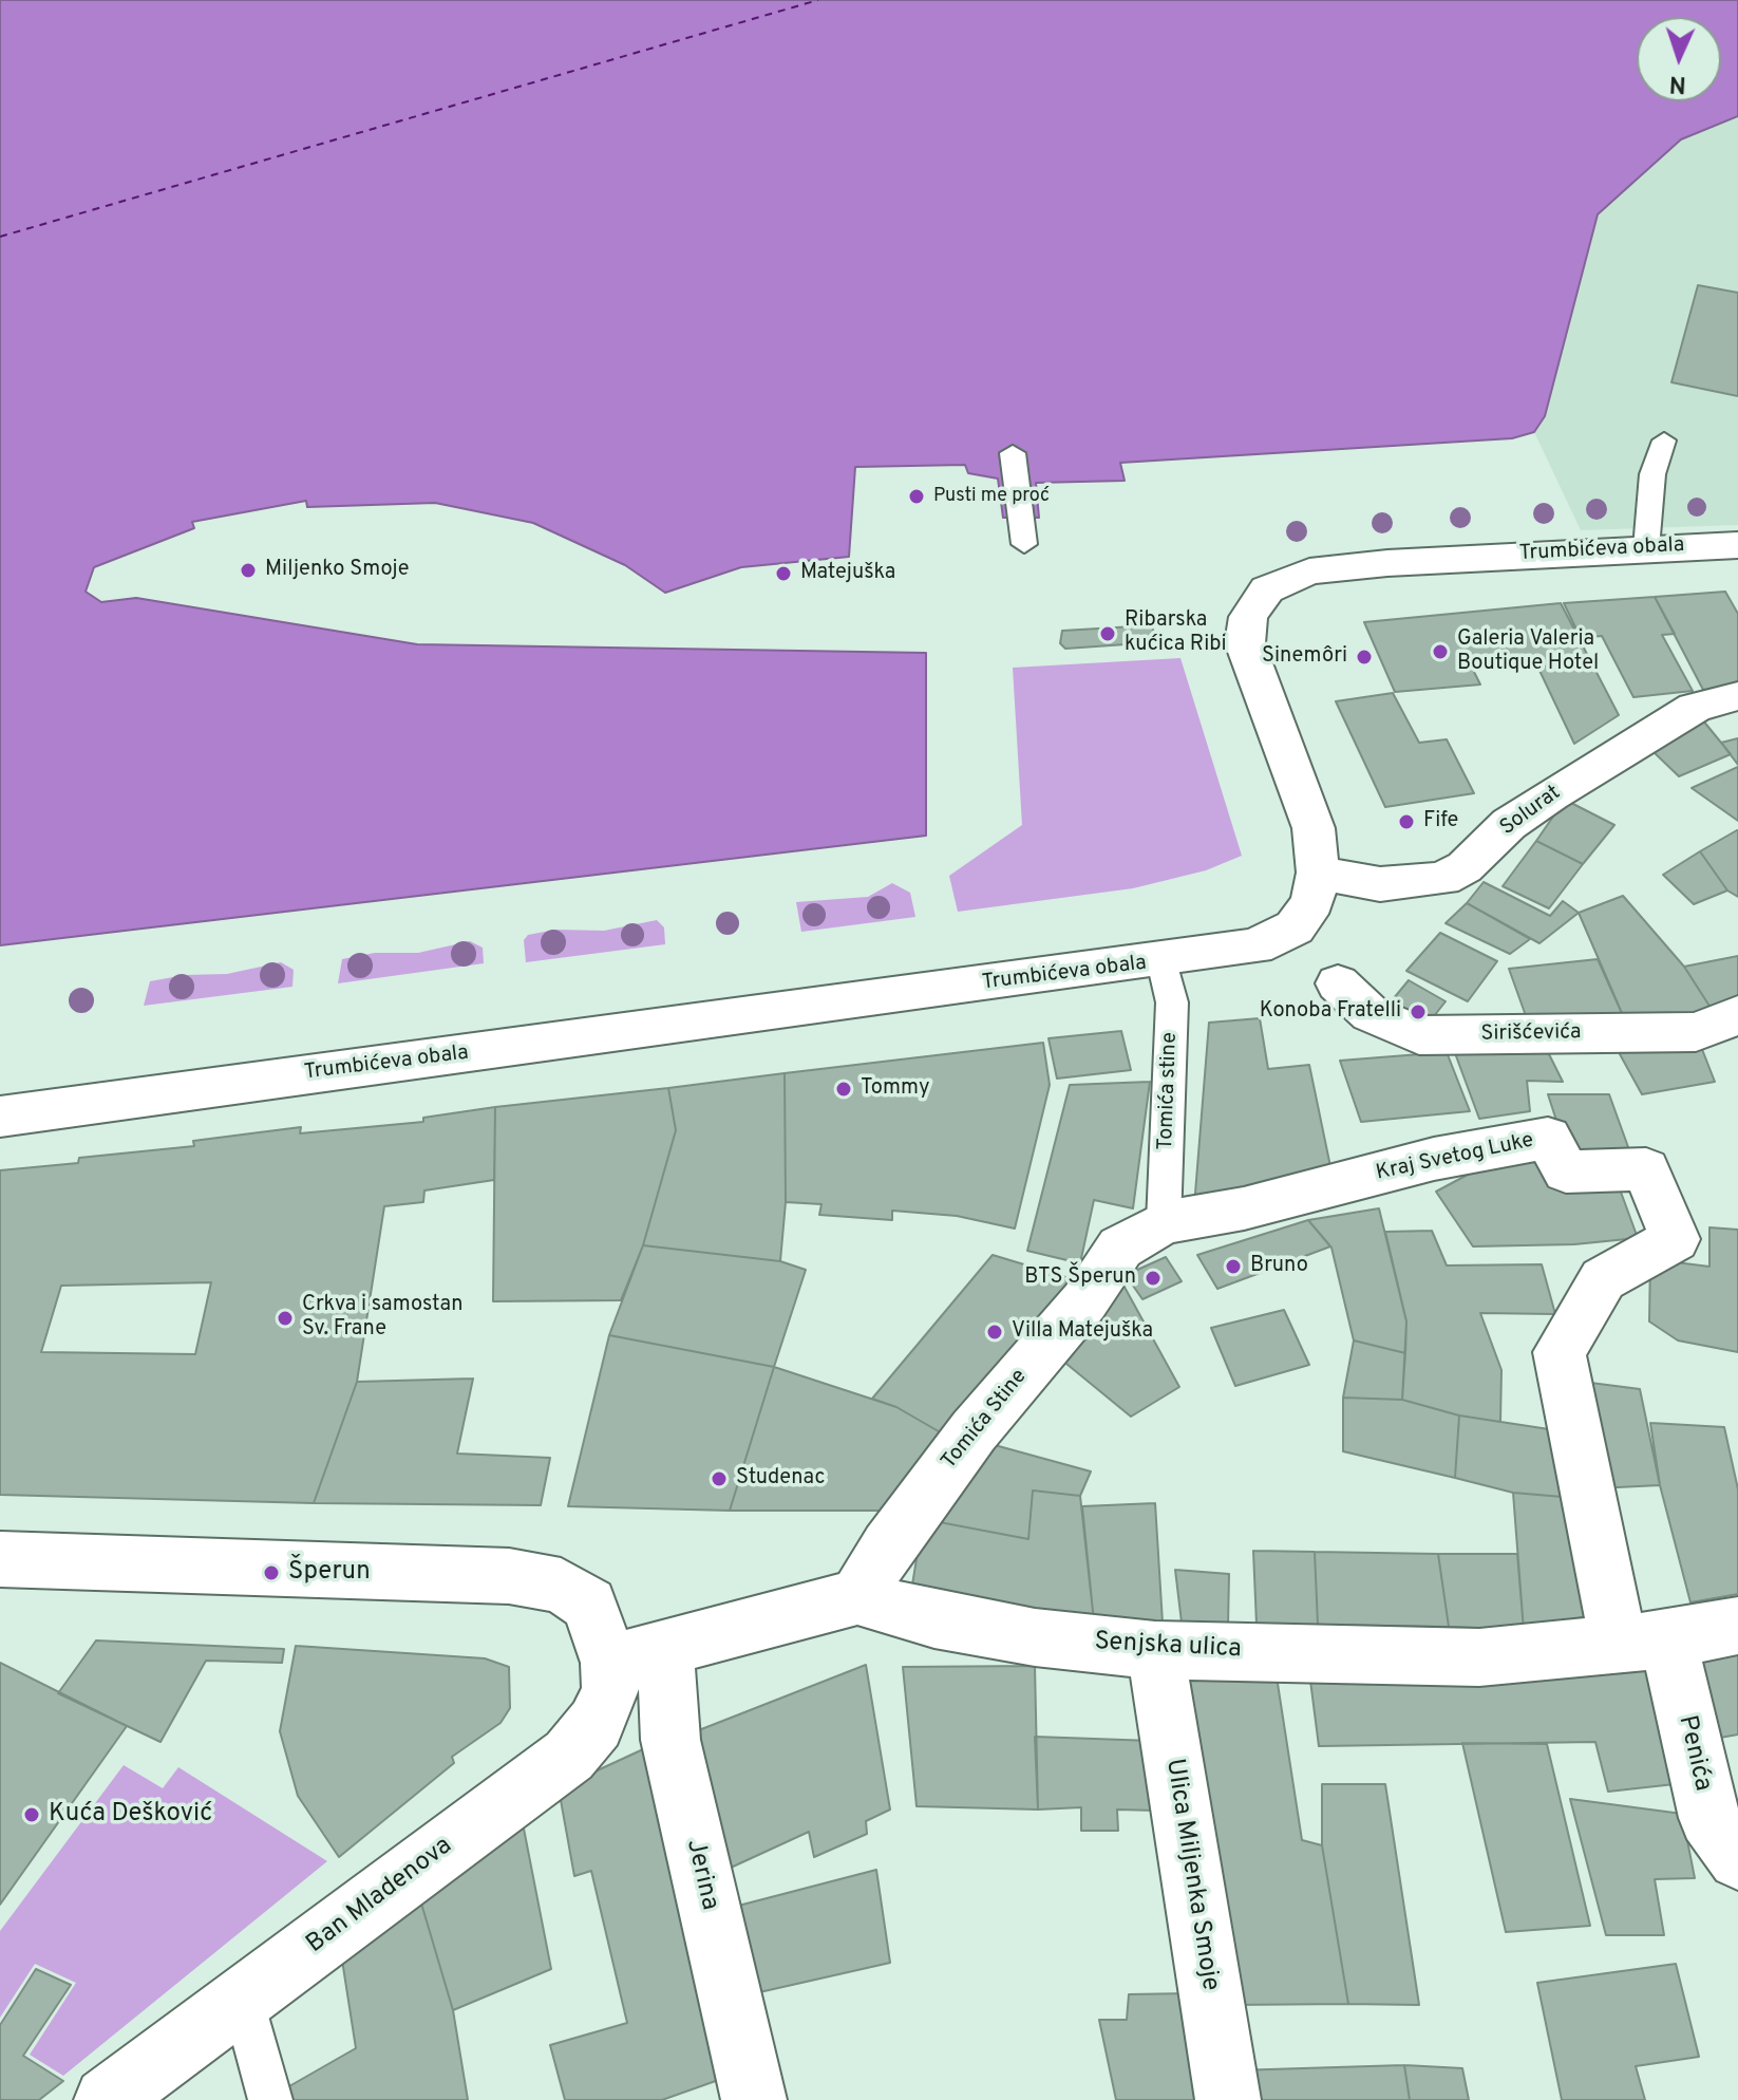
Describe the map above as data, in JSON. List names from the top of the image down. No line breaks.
{"streets":{"street":["Trumbićeva obala","Solurat","Sirišćevića","Kraj Svetog Luke","Tomića Stine","Senjska ulica","Penića","Jerina","Ulica Miljenka Smoje","Ban Mladenova"],"lane":["Tomića stine"]},"crossings":[["Trumbićeva obala","Solurat"],["Trumbićeva obala","Tomića stine"],["Tomića stine","Kraj Svetog Luke"],["Tomića stine","Tomića Stine"],["Kraj Svetog Luke","Tomića Stine"],["Kraj Svetog Luke","Senjska ulica"],["Kraj Svetog Luke","Penića"],["Tomića Stine","Senjska ulica"],["Senjska ulica","Penića"],["Senjska ulica","Ulica Miljenka Smoje"],["Jerina","Ban Mladenova"]],"places":["Pusti me proć","Miljenko Smoje","Matejuška","Ribarska kućica Ribi","Galeria Valeria Boutique Hotel","Sinemôri","Fife","Konoba Fratelli","Tommy","Bruno","BTS Šperun","Crkva i samostan Sv. Frane","Villa Matejuška","Studenac","Šperun","Kuća Dešković"],"north":"bottom"}
